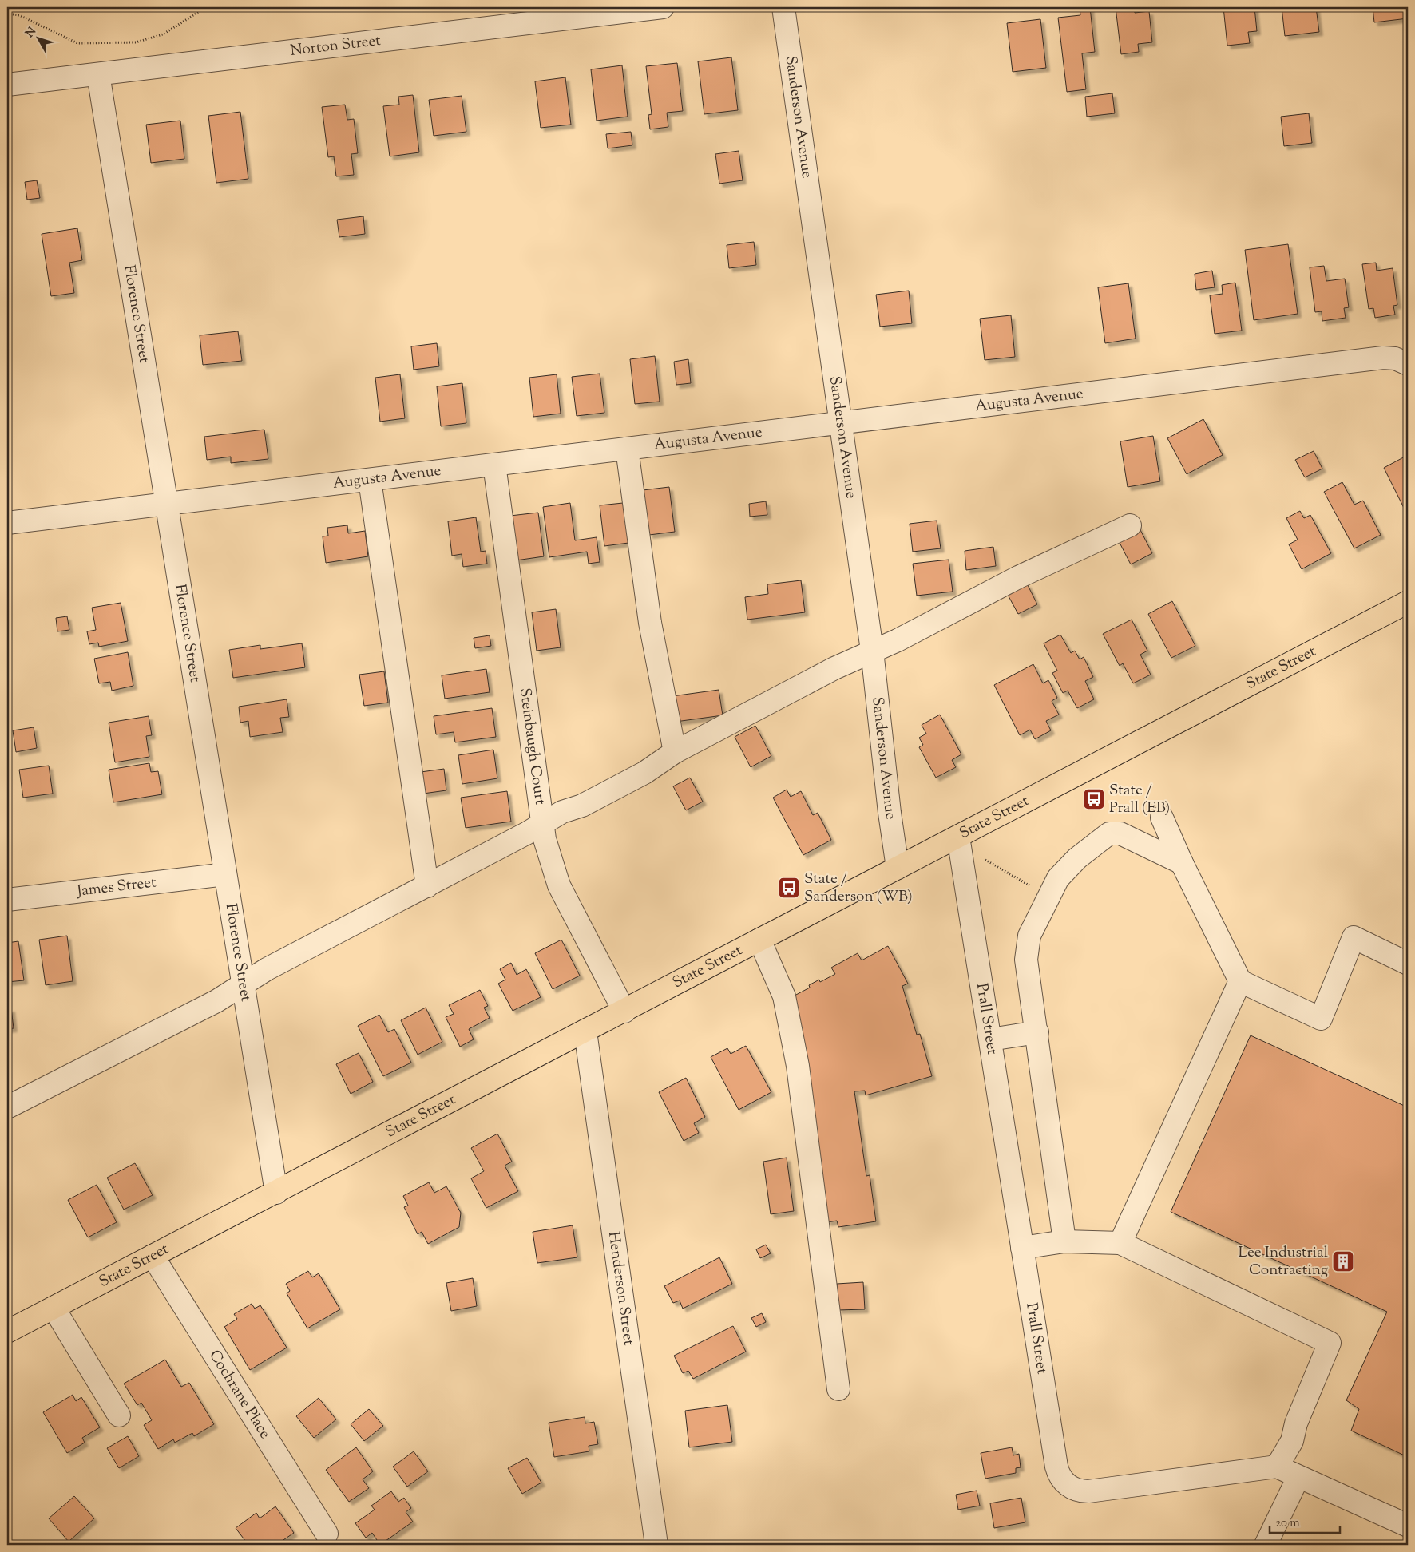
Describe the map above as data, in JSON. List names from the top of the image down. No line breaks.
{"streets":{"main road":["State Street"],"street":["Norton Street","Sanderson Avenue","Florence Street","Augusta Avenue","Steinbaugh Court","James Street","Prall Street","Henderson Street","Cochrane Place"]},"crossings":[["Norton Street","Florence Street"],["Sanderson Avenue","Augusta Avenue"],["Sanderson Avenue","State Street"],["Florence Street","Augusta Avenue"],["Florence Street","State Street"],["Florence Street","James Street"],["Augusta Avenue","Steinbaugh Court"],["State Street","Steinbaugh Court"],["State Street","Prall Street"],["State Street","Henderson Street"],["State Street","Cochrane Place"]],"places":{"bus stop":["State / Prall (EB)","State / Sanderson (WB)"],"building":["Lee Industrial Contracting"]},"scale_bar":"20 m","north":"top left"}
